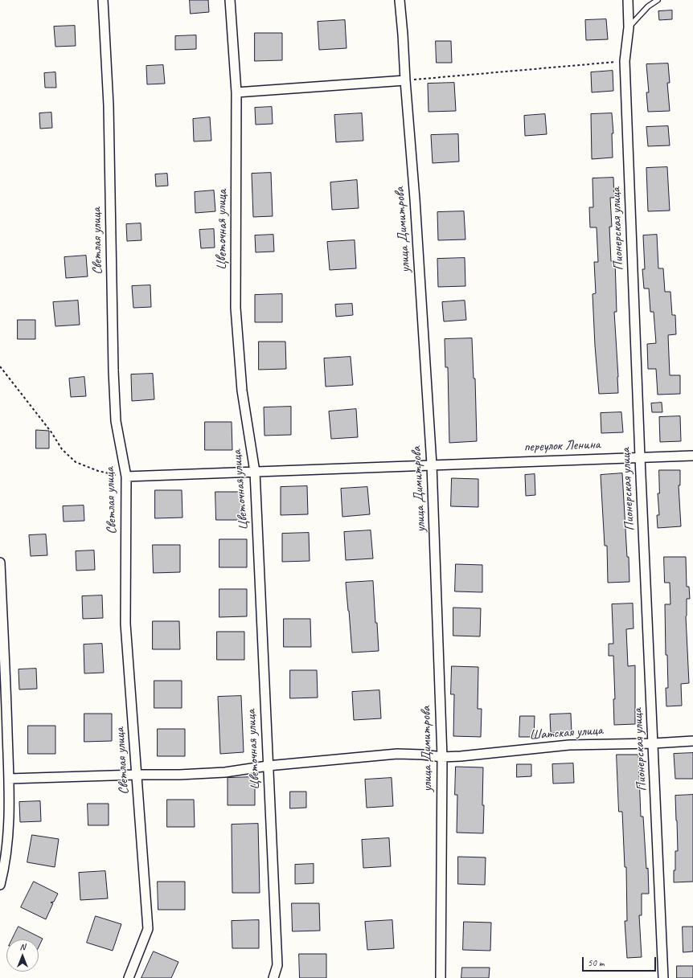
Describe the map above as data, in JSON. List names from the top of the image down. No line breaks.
{"streets":{"street":["Пионерская улица","Цветочная улица","улица Димитрова","Светлая улица","переулок Ленина","Шатская улица"]},"crossings":[["Пионерская улица","переулок Ленина"],["Пионерская улица","Шатская улица"],["Цветочная улица","переулок Ленина"],["Цветочная улица","Шатская улица"],["улица Димитрова","переулок Ленина"],["улица Димитрова","Шатская улица"],["Светлая улица","переулок Ленина"],["Светлая улица","Шатская улица"]],"scale_bar":"50 m","north":"top"}
